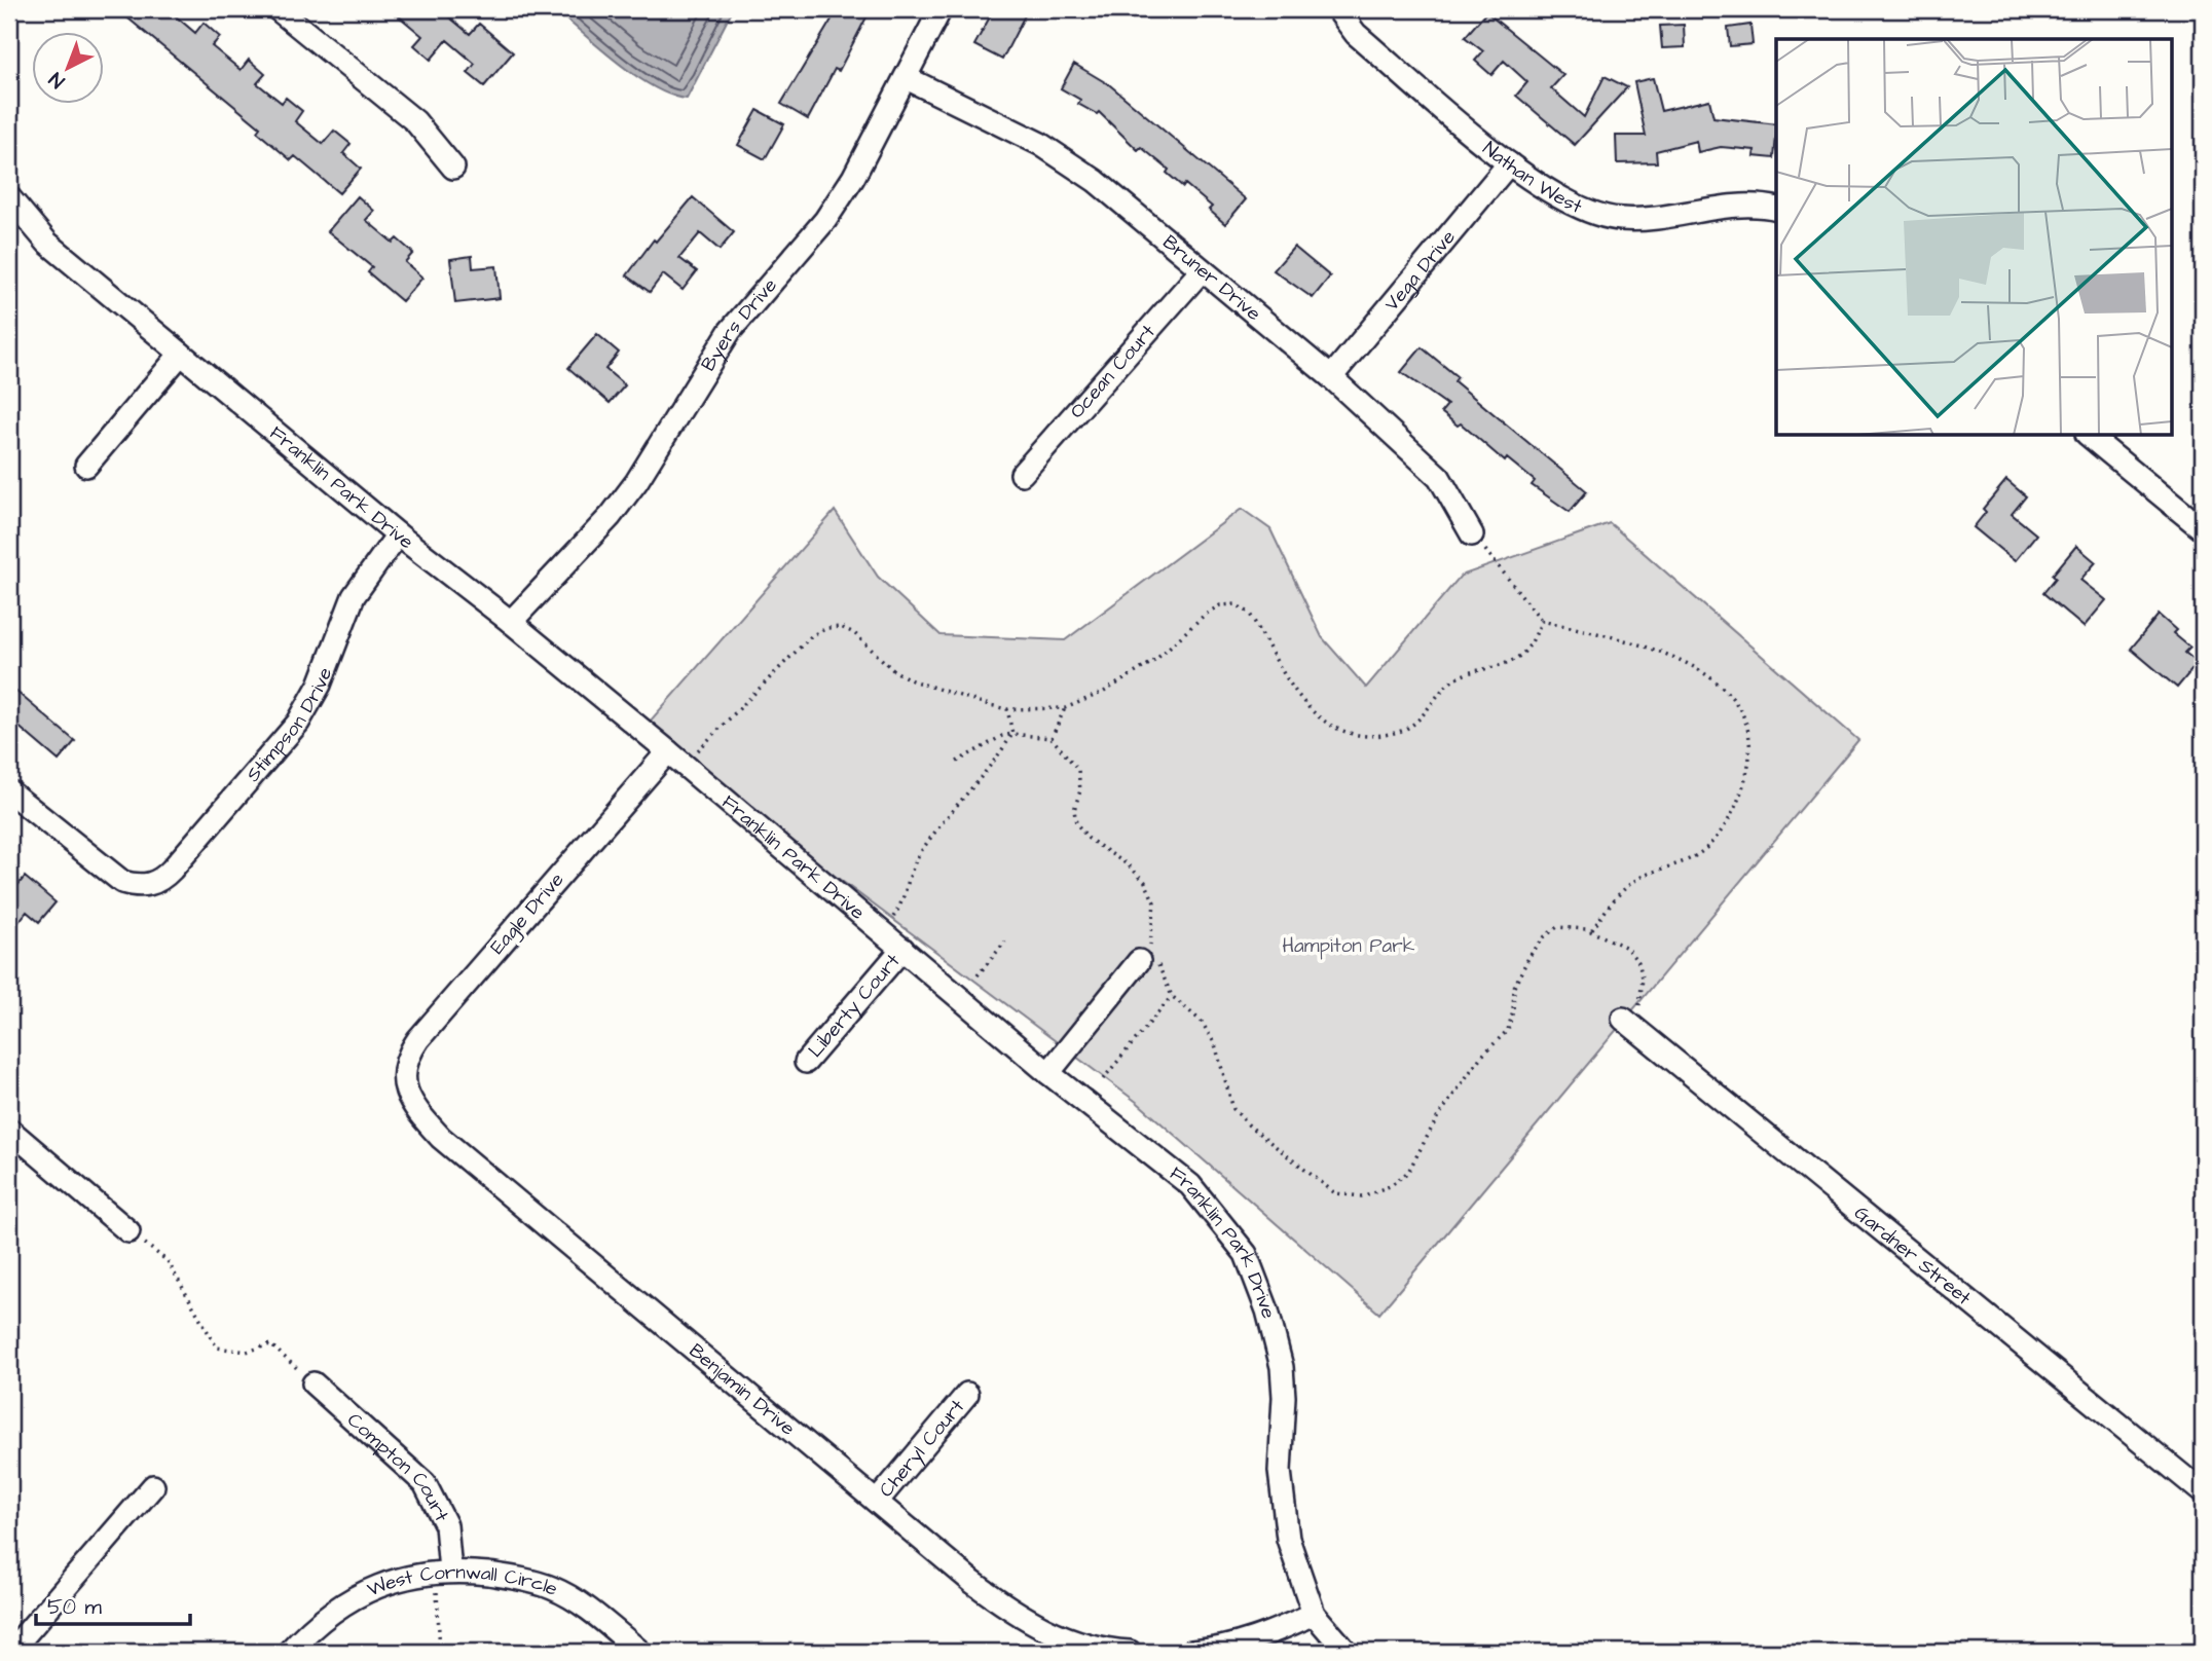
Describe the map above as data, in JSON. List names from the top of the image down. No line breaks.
{"streets":{"street":["Nathan West","Vega Drive","Bruner Drive","Byers Drive","Ocean Court","Franklin Park Drive","Stimpson Drive","Eagle Drive","Liberty Court","Gardner Street","Benjamin Drive","Cheryl Court","Compton Court","West Cornwall Circle"]},"crossings":[["Nathan West","Vega Drive"],["Vega Drive","Bruner Drive"],["Bruner Drive","Byers Drive"],["Bruner Drive","Ocean Court"],["Byers Drive","Franklin Park Drive"],["Franklin Park Drive","Stimpson Drive"],["Franklin Park Drive","Eagle Drive"],["Franklin Park Drive","Liberty Court"],["Eagle Drive","Benjamin Drive"],["Benjamin Drive","Cheryl Court"],["Compton Court","West Cornwall Circle"]],"parks":["Hampiton Park"],"scale_bar":"50 m","north":"bottom left"}
